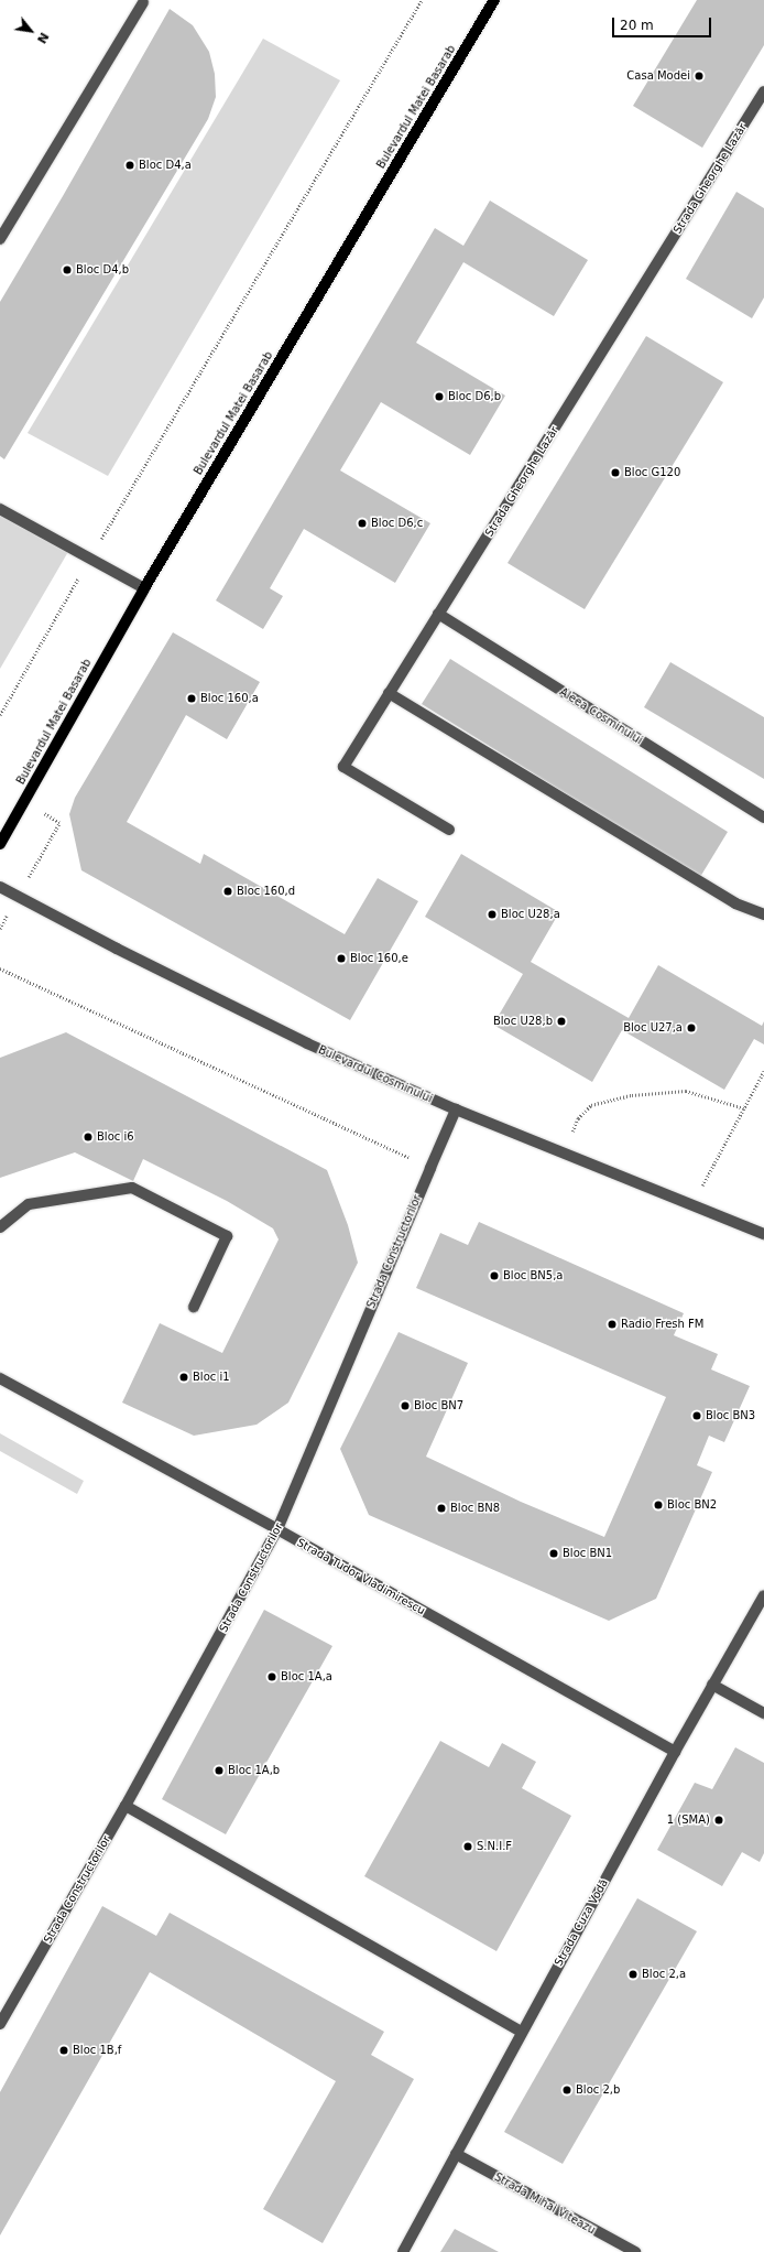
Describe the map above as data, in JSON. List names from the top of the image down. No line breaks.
{"streets":{"main road":["Bulevardul Matei Basarab"],"street":["Strada Gheorghe Lazăr","Aleea Cosminului","Bulevardul Cosminului","Strada Constructorilor","Strada Tudor Vladimirescu","Strada Cuza Vodă","Strada Mihai Viteazu"]},"crossings":[["Strada Gheorghe Lazăr","Aleea Cosminului"],["Bulevardul Cosminului","Strada Constructorilor"],["Strada Constructorilor","Strada Tudor Vladimirescu"],["Strada Tudor Vladimirescu","Strada Cuza Vodă"],["Strada Cuza Vodă","Strada Mihai Viteazu"]],"places":["Casa Modei","Bloc D4,a","Bloc D4,b","Bloc D6,b","Bloc G120","Bloc D6,c","Bloc 160,a","Bloc 160,d","Bloc U28,a","Bloc 160,e","Bloc U28,b","Bloc U27,a","Bloc i6","Bloc BN5,a","Radio Fresh FM","Bloc i1","Bloc BN7","Bloc BN3","Bloc BN2","Bloc BN8","Bloc BN1","Bloc 1A,a","Bloc 1A,b","1 (SMA)","S.N.I.F","Bloc 2,a","Bloc 1B,f","Bloc 2,b"],"scale_bar":"20 m","north":"bottom right"}
